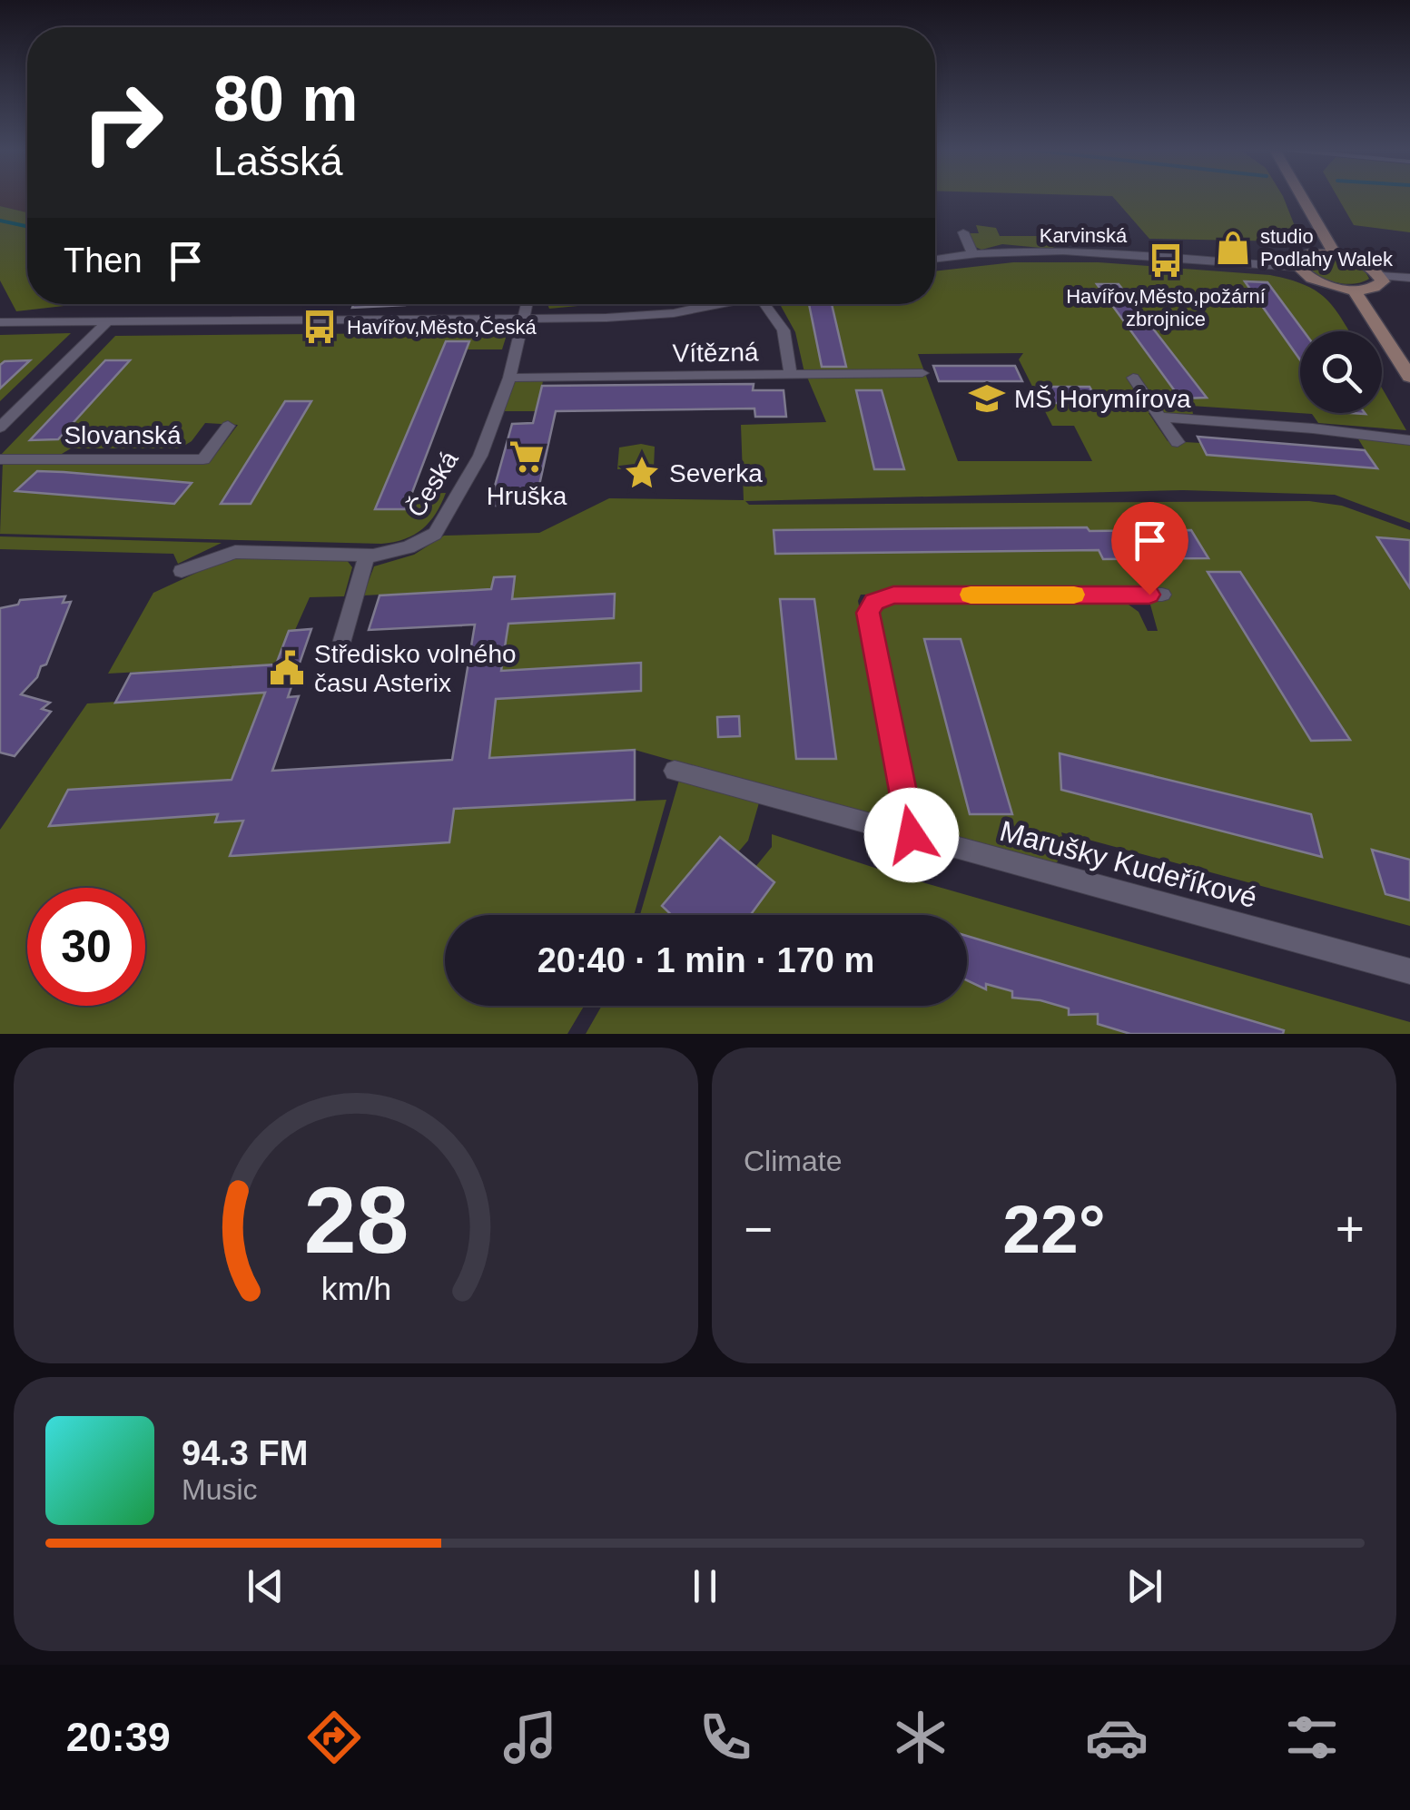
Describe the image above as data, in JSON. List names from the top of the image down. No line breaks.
{"streets":{"street":["Karvinská","Vítězná","Slovanská","Česká","Marušky Kudeříkové"]},"crossings":[["Vítězná","Česká"]],"places":{"shop":["studio Podlahy Walek"],"bus stop":["Havířov,Město,požární zbrojnice","Havířov,Město,Česká"],"school or university":["MŠ Horymírova"],"supermarket":["Hruška"],"place":["Severka"],"public building":["Středisko volného času Asterix"]},"page":{"turn":["80 m","Lašská"],"then":"Then","limit":"30","trip":"20:40 · 1 min · 170 m","tile":"Climate","heat":["−","22°","+"],"song":["94.3 FM","Music"],"tabs":"20:39","gauge":["28","km/h"]}}
